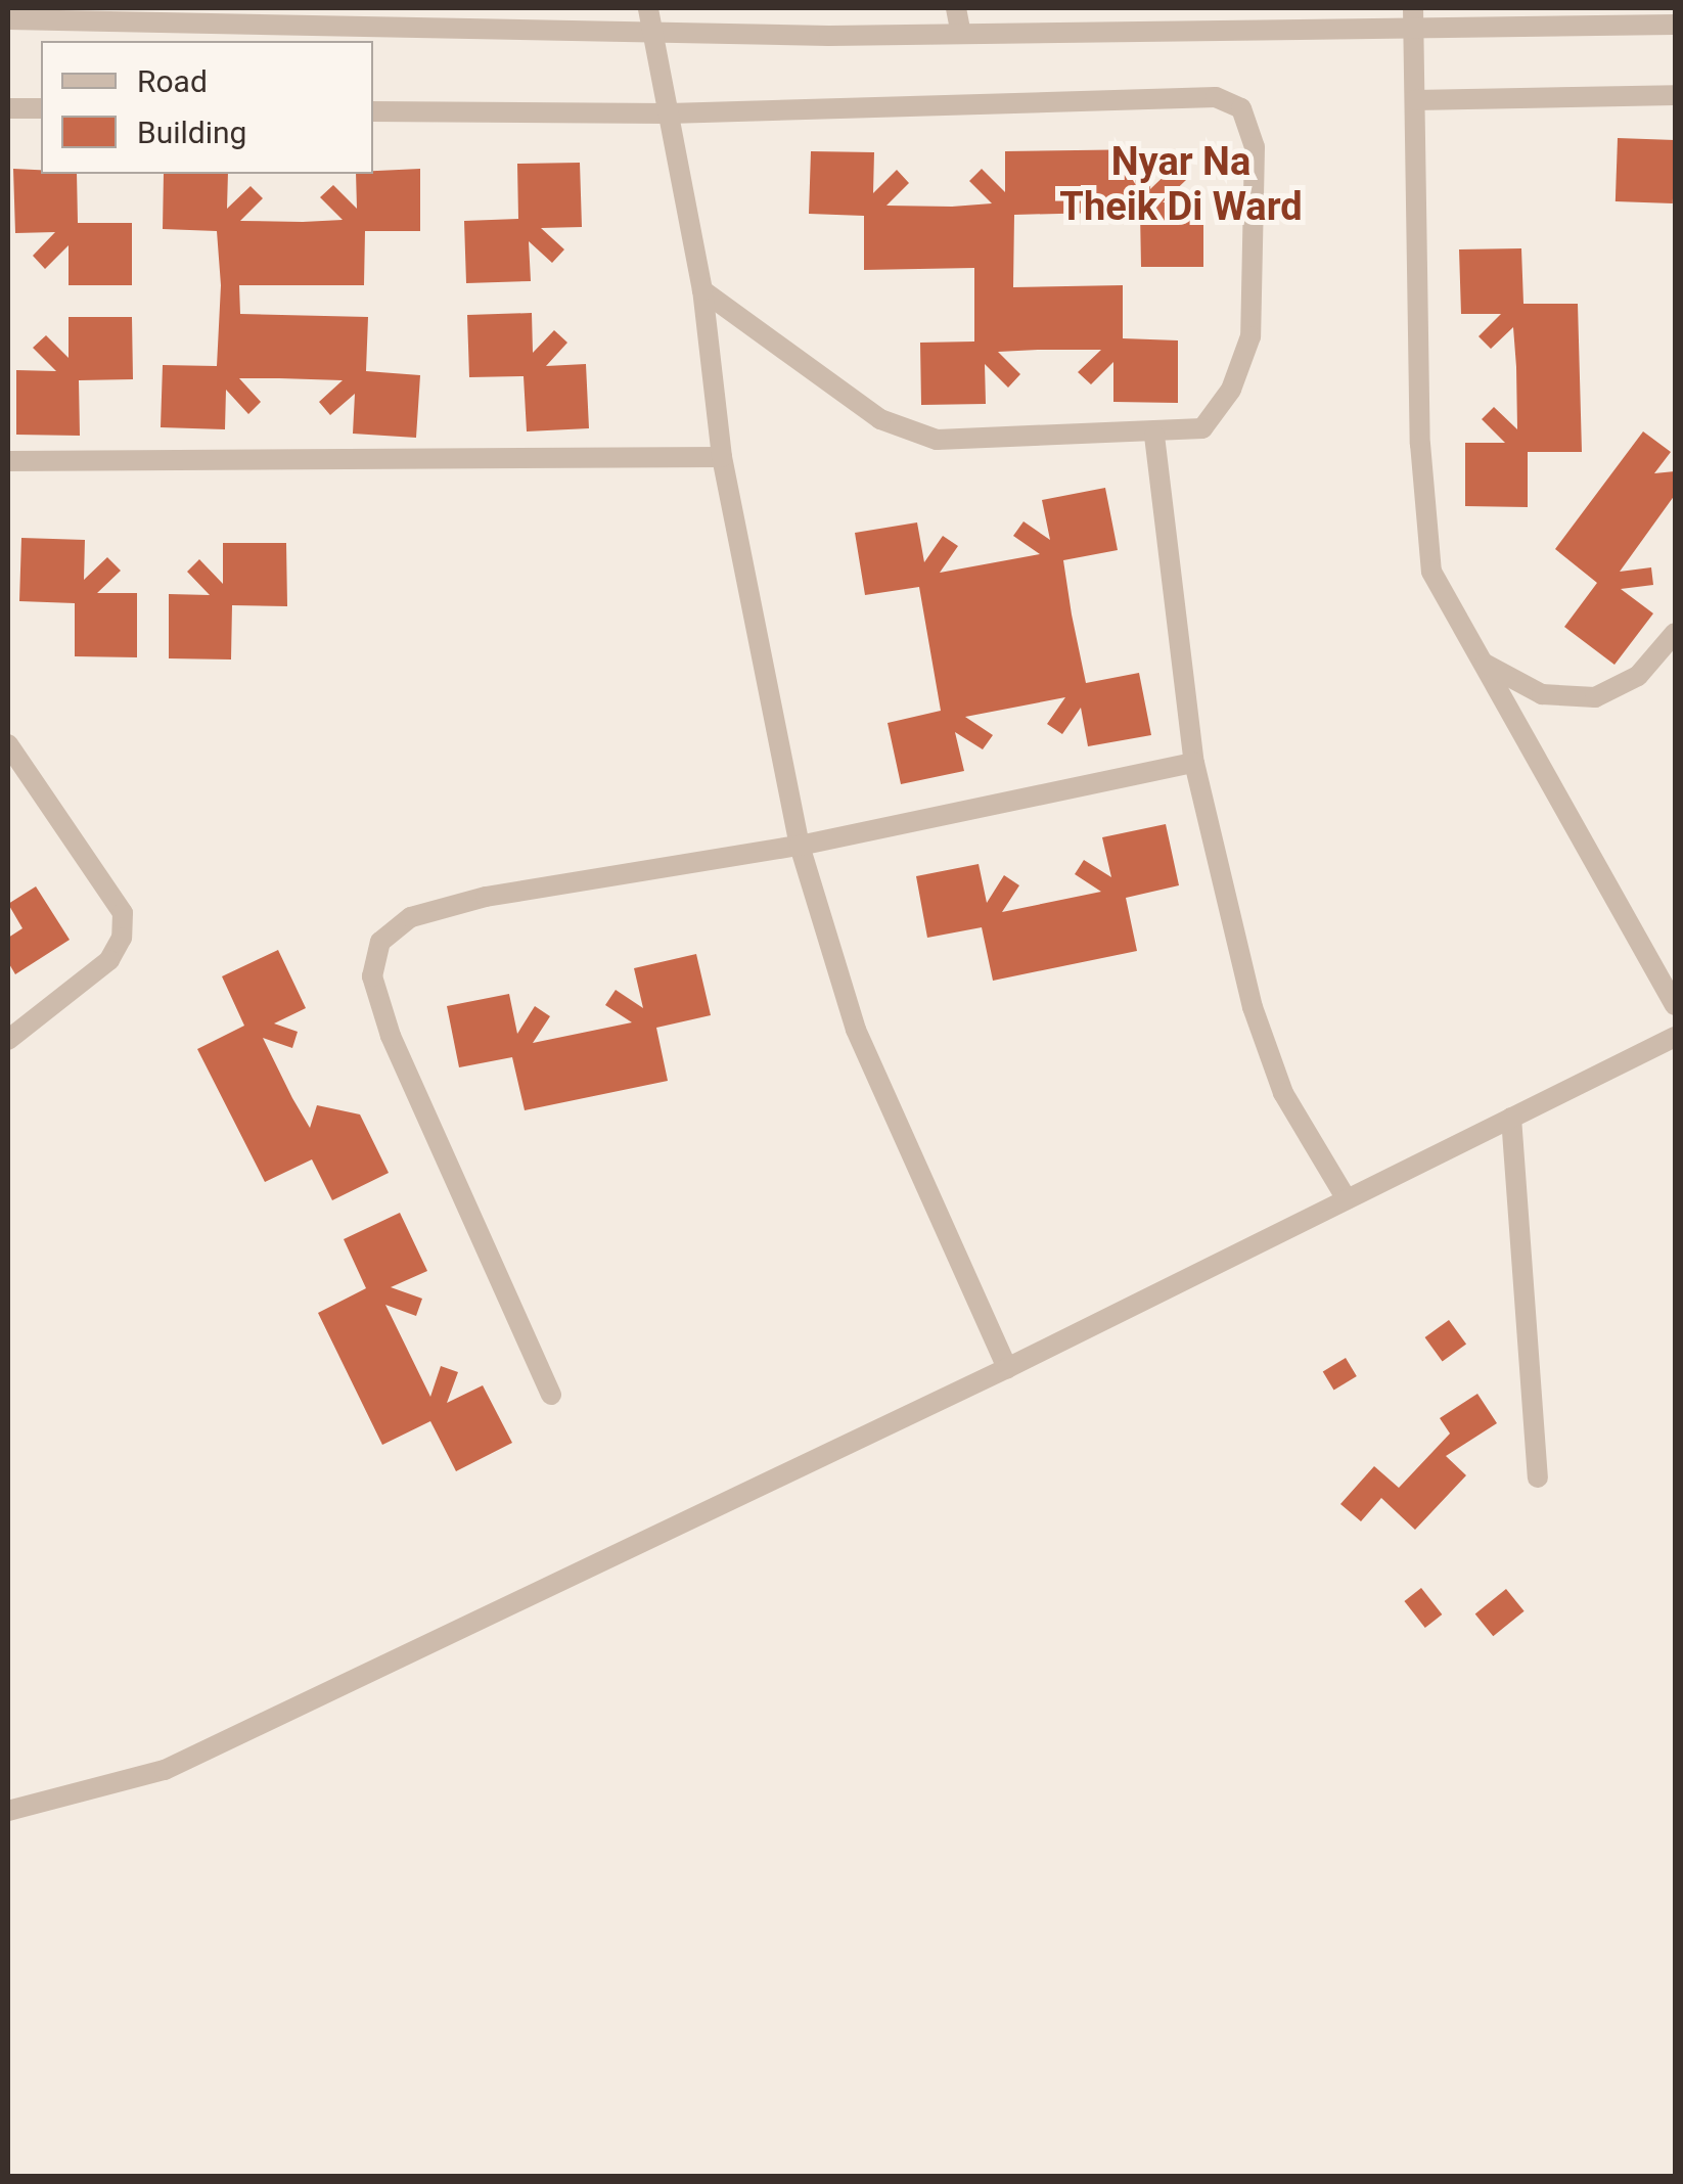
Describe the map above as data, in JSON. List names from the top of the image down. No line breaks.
{"districts":["Nyar Na Theik Di Ward"],"legend":["Road","Building"]}
